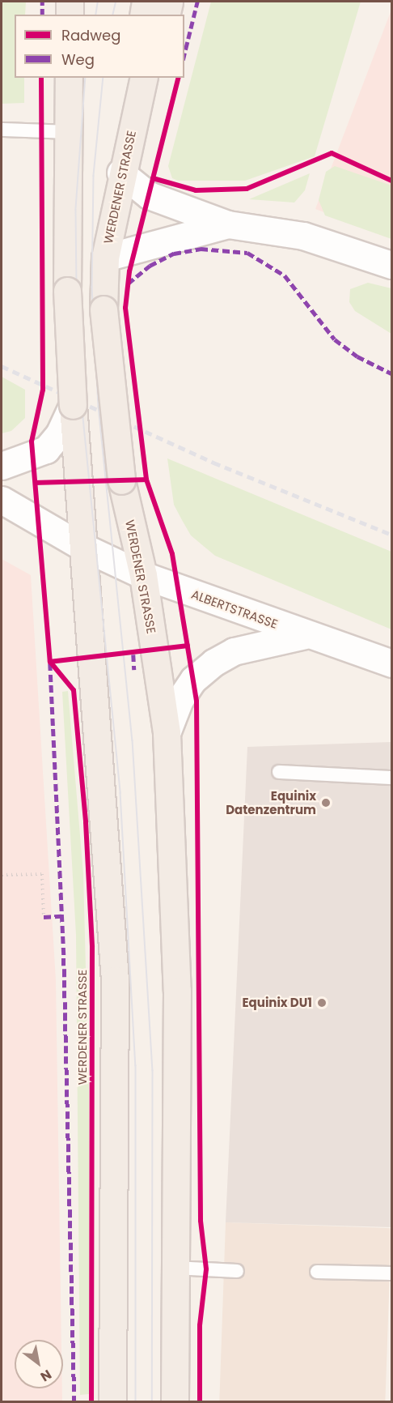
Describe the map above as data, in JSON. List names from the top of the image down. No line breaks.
{"streets":{"main road":["WERDENER STRASSE"],"street":["ALBERTSTRASSE"]},"crossings":[["WERDENER STRASSE","ALBERTSTRASSE"]],"places":["Equinix Datenzentrum","Equinix DU1"],"legend":["Radweg","Weg"],"north":"bottom right"}
